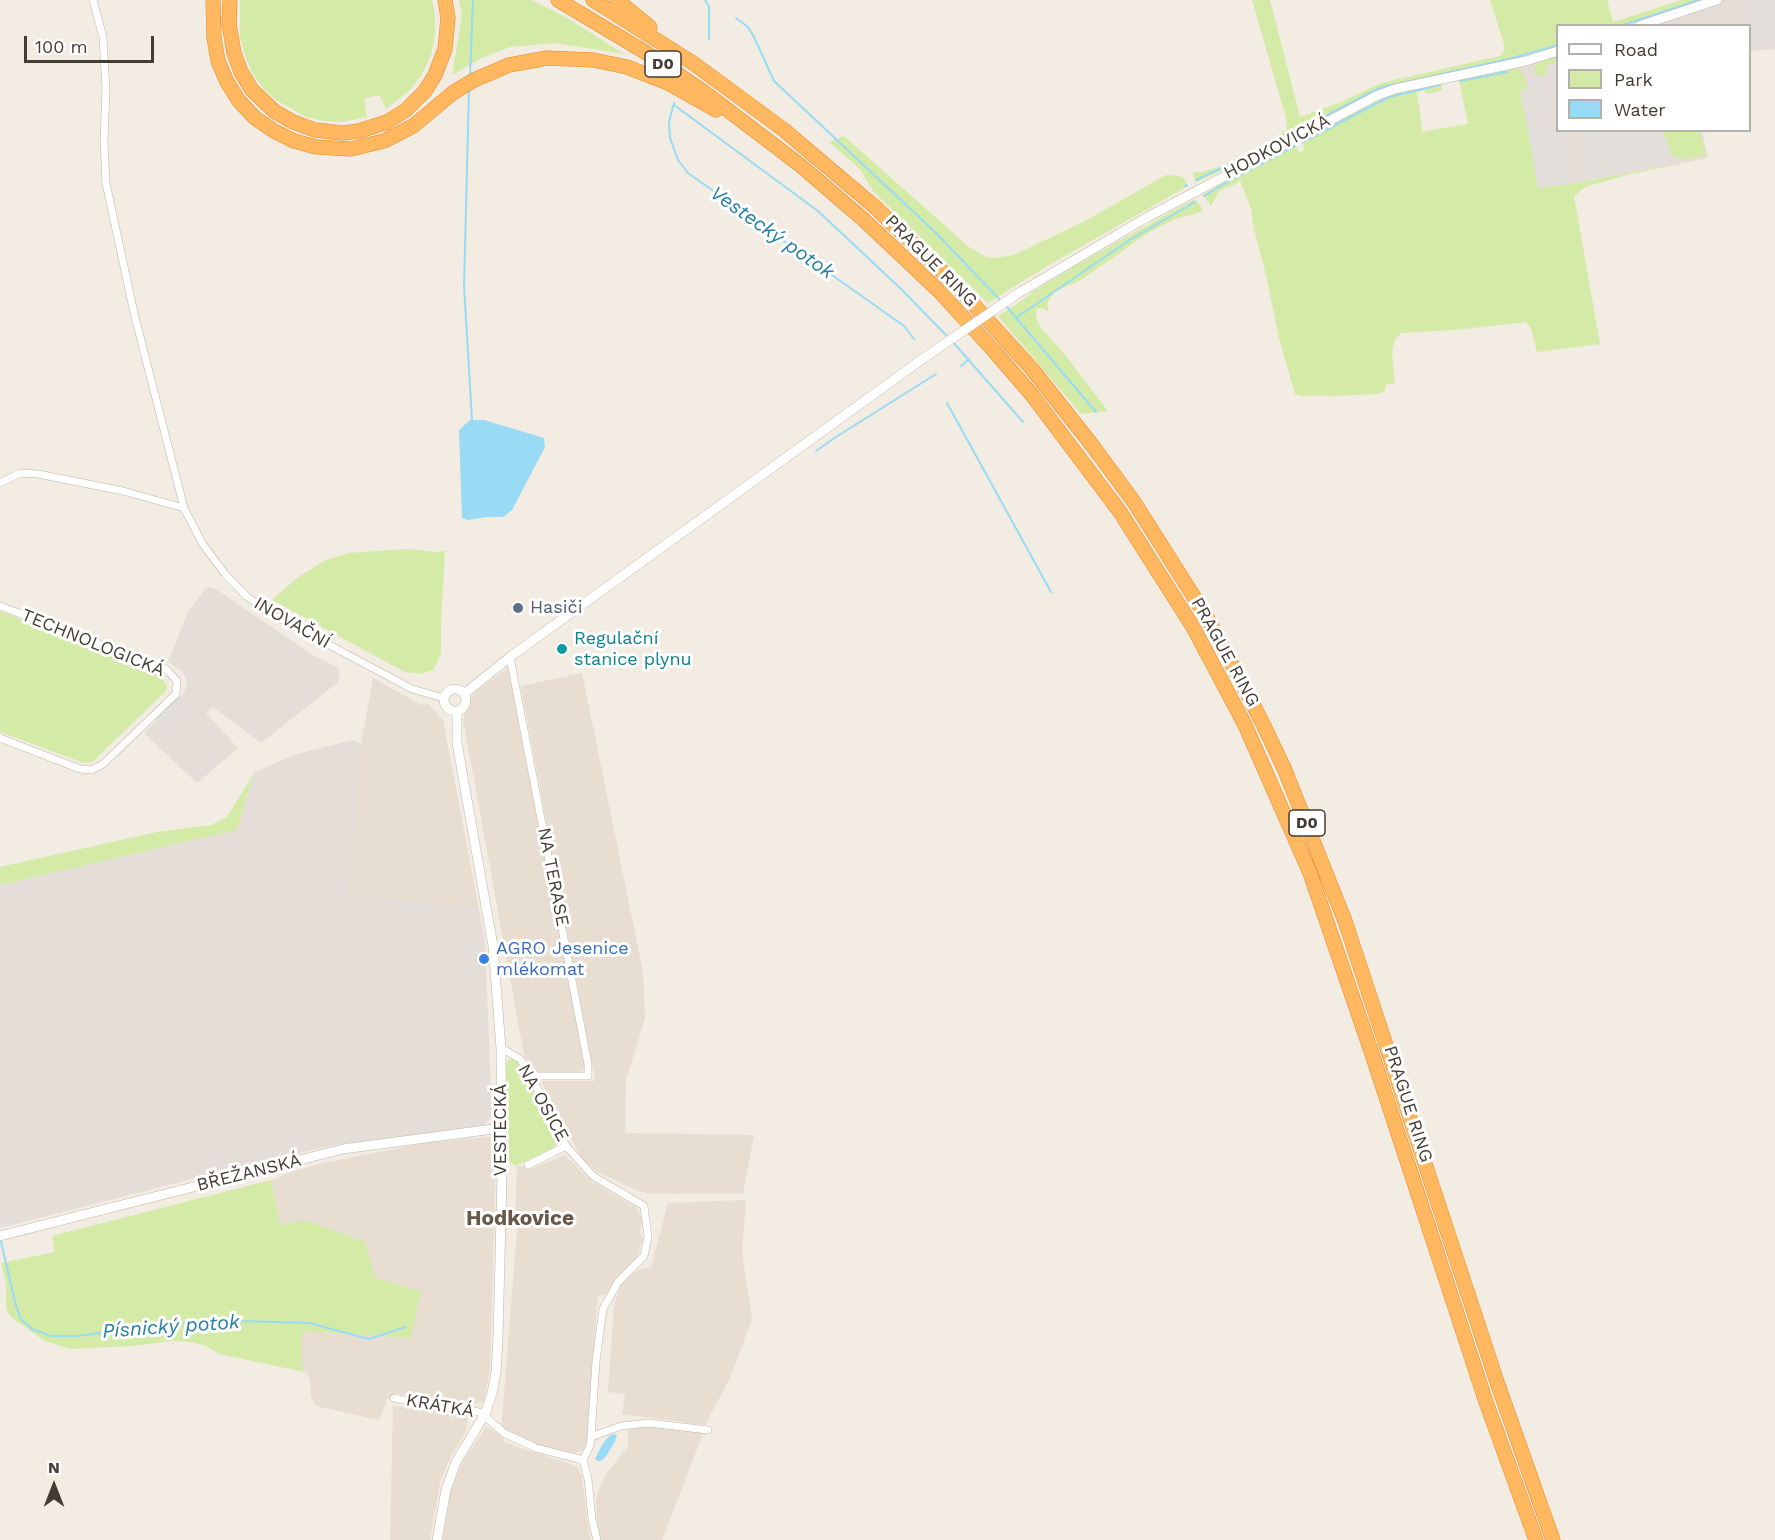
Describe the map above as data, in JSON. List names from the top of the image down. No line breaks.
{"streets":{"highway":["D0","PRAGUE RING"],"street":["HODKOVICKÁ","INOVAČNÍ","TECHNOLOGICKÁ","NA TERASE","NA OSICE","VESTECKÁ","BŘEŽANSKÁ","KRÁTKÁ"]},"crossings":[["HODKOVICKÁ","VESTECKÁ"],["INOVAČNÍ","VESTECKÁ"],["NA TERASE","NA OSICE"],["NA TERASE","VESTECKÁ"],["NA OSICE","VESTECKÁ"],["VESTECKÁ","BŘEŽANSKÁ"],["VESTECKÁ","KRÁTKÁ"]],"districts":["Hodkovice"],"water":["Vestecký potok","Písnický potok"],"places":["Hasiči","Regulační stanice plynu","AGRO Jesenice mlékomat"],"legend":["Road","Park","Water"],"scale_bar":"100 m","north":"top"}
